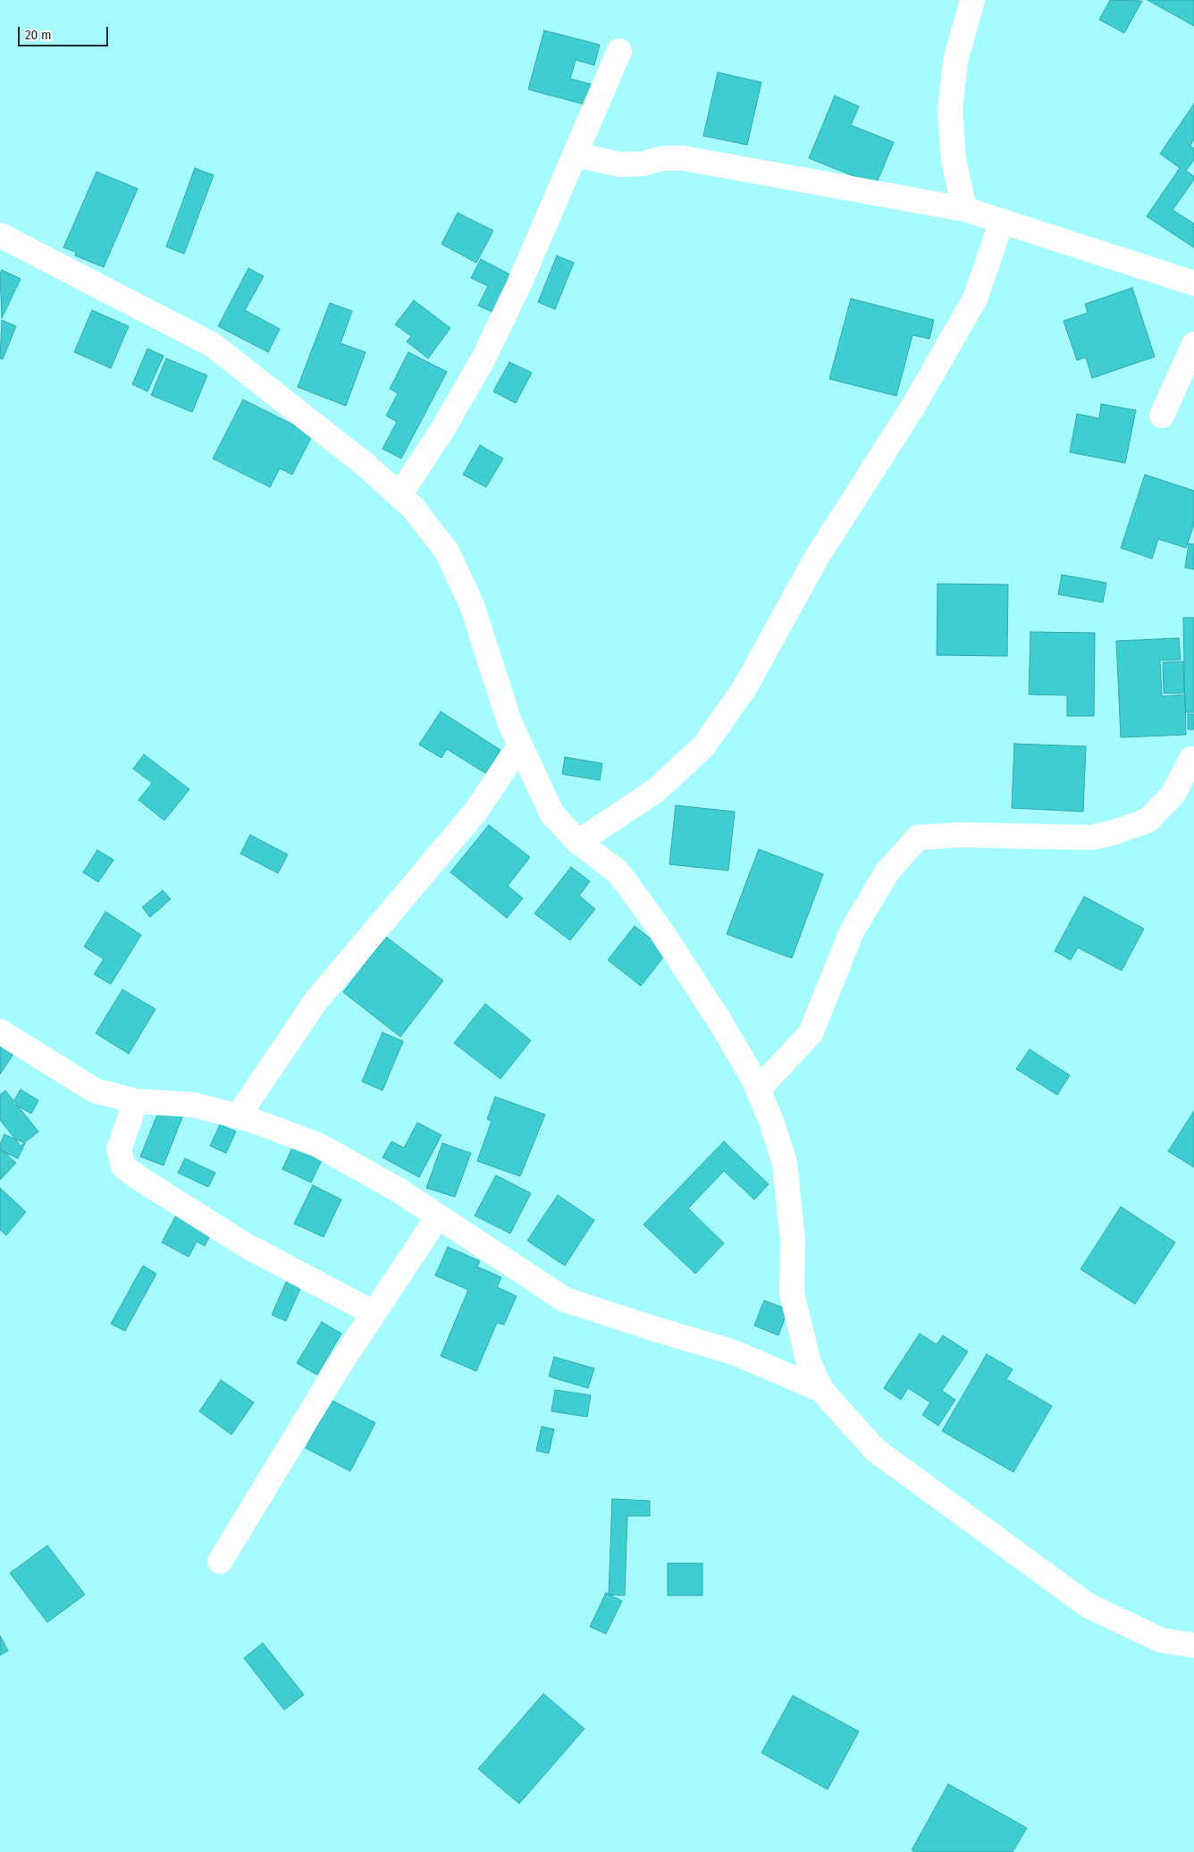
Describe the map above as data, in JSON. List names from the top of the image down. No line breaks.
{"scale_bar":"20 m"}
